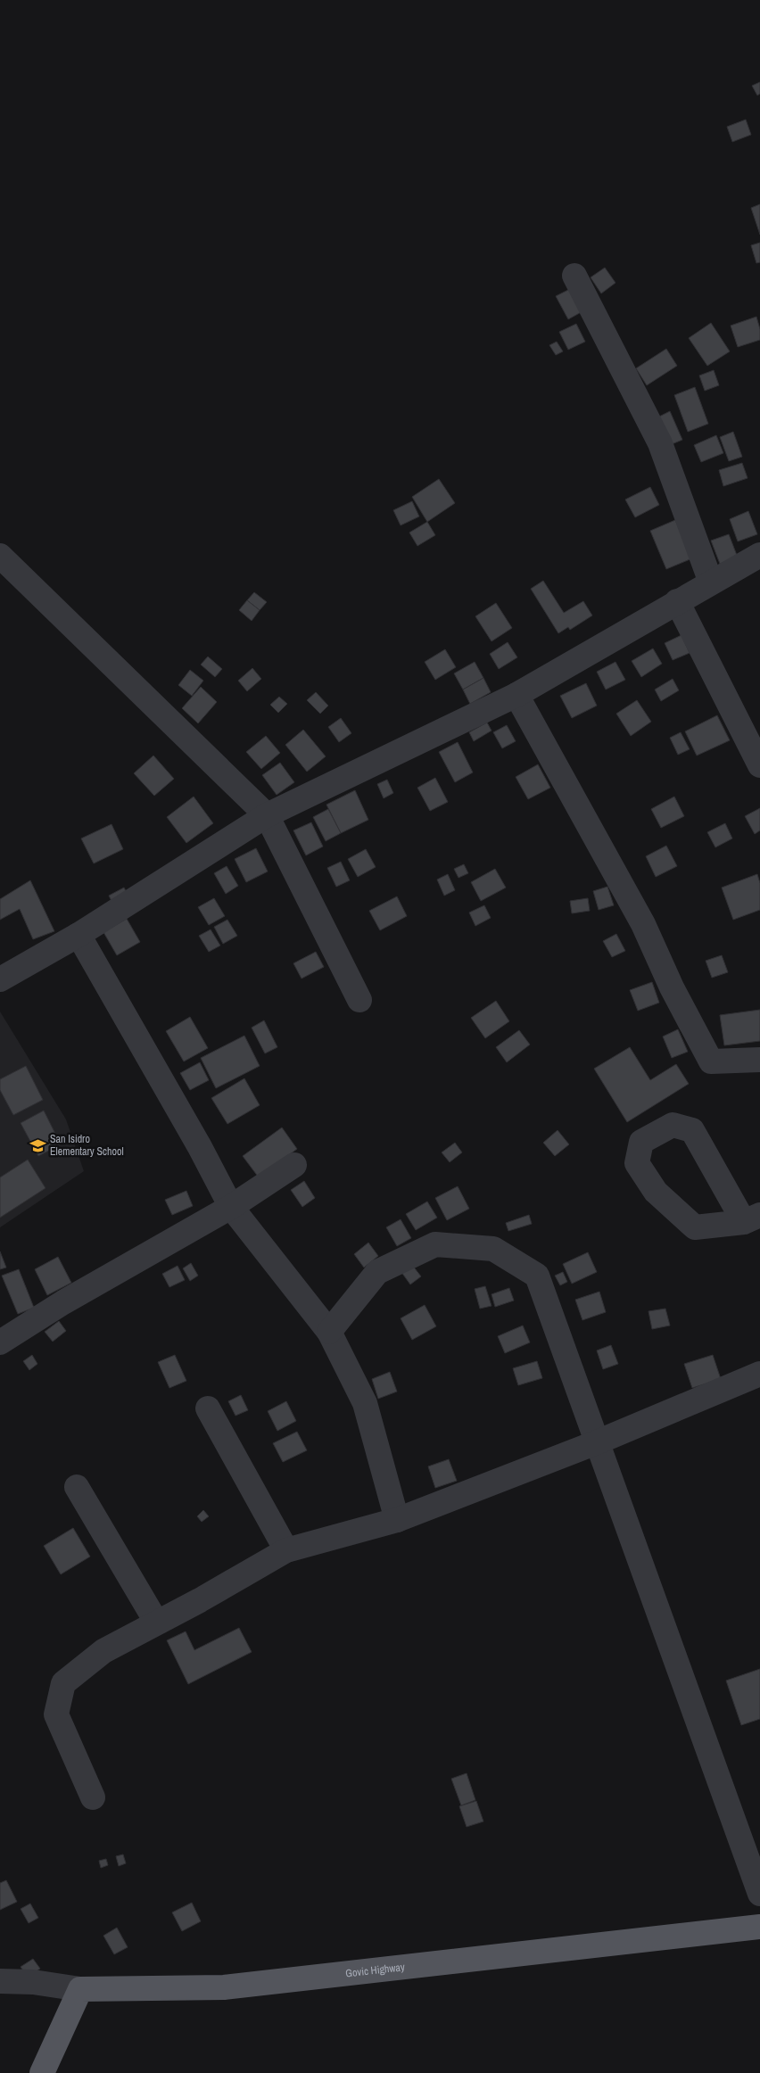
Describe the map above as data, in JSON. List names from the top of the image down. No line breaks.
{"streets":{"main road":["Govic Highway"]},"places":{"school or university":["San Isidro Elementary School"]}}
